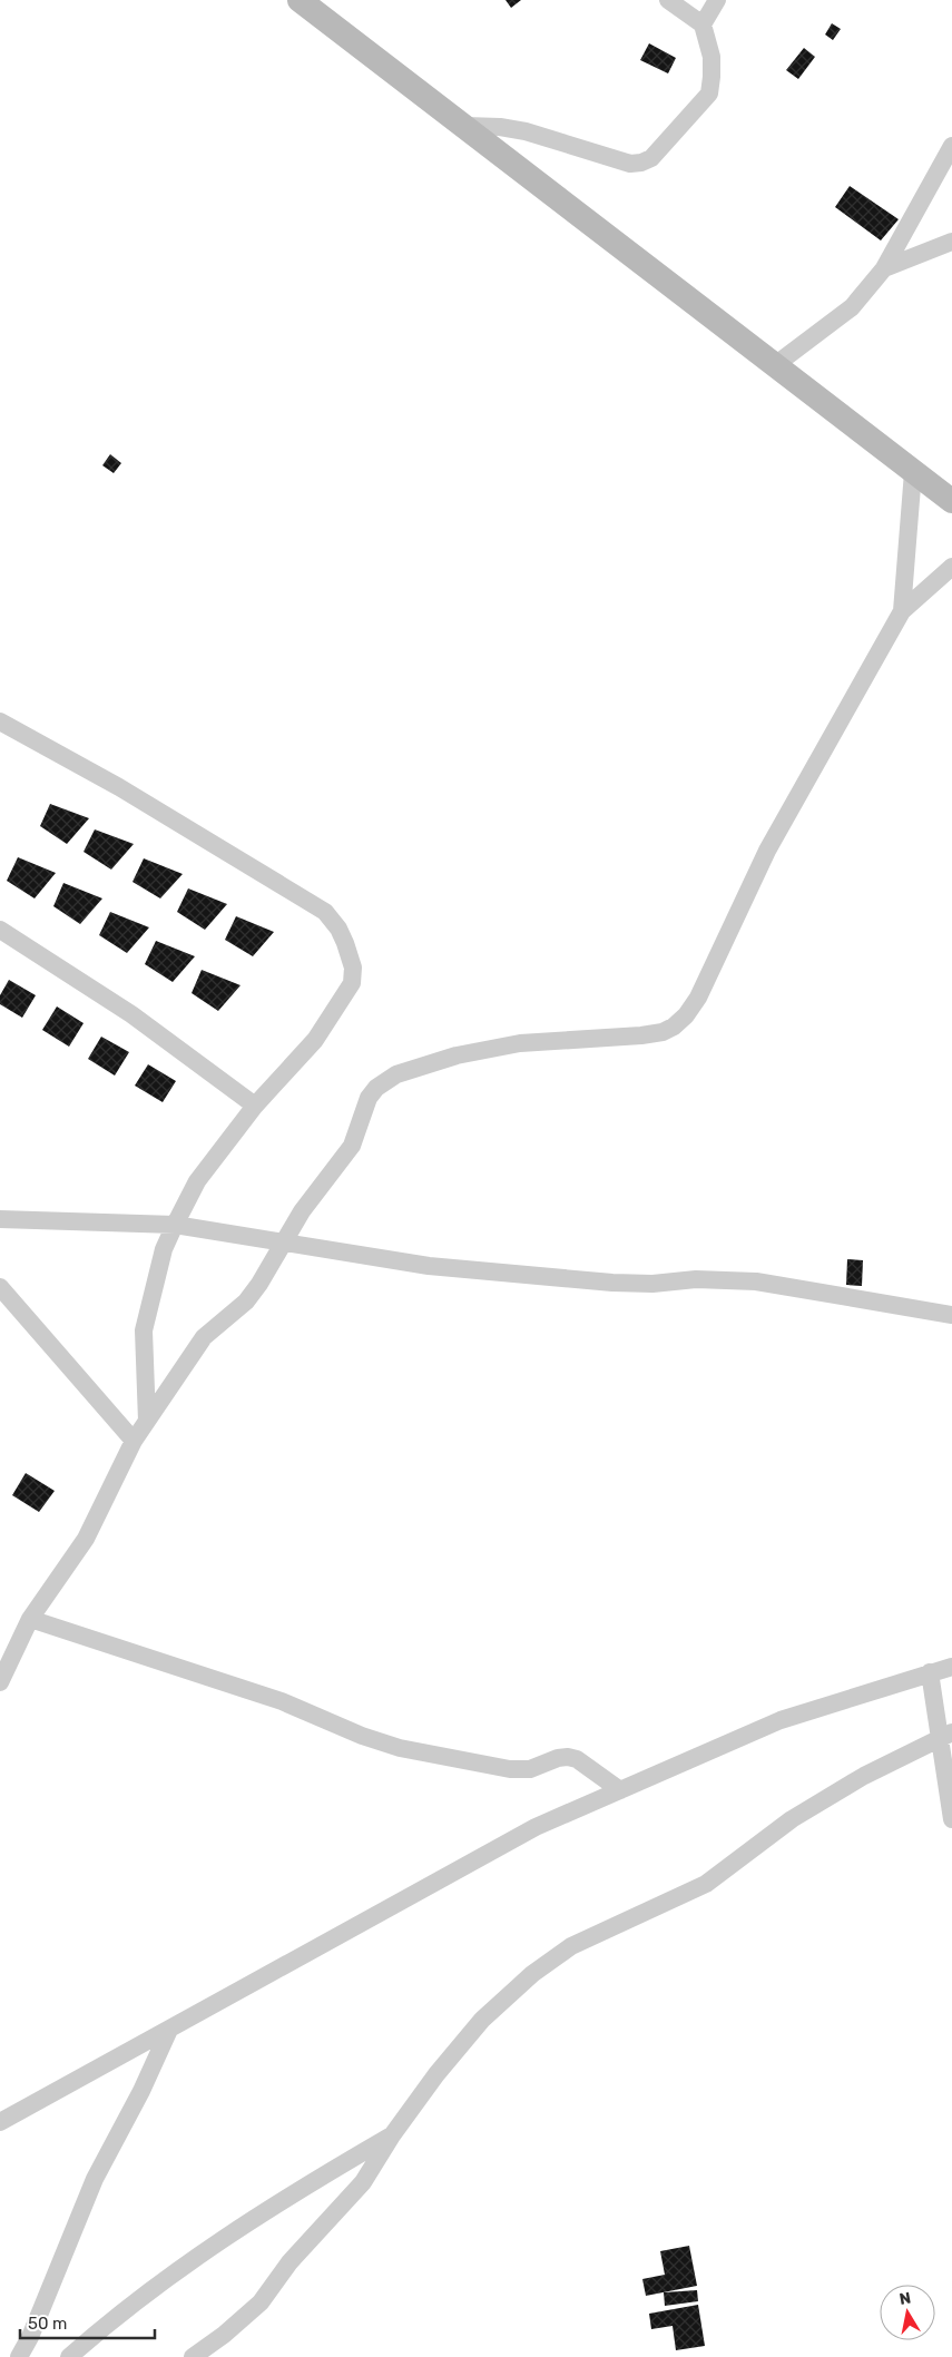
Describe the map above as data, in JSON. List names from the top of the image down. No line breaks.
{"scale_bar":"50 m","north":"top"}
